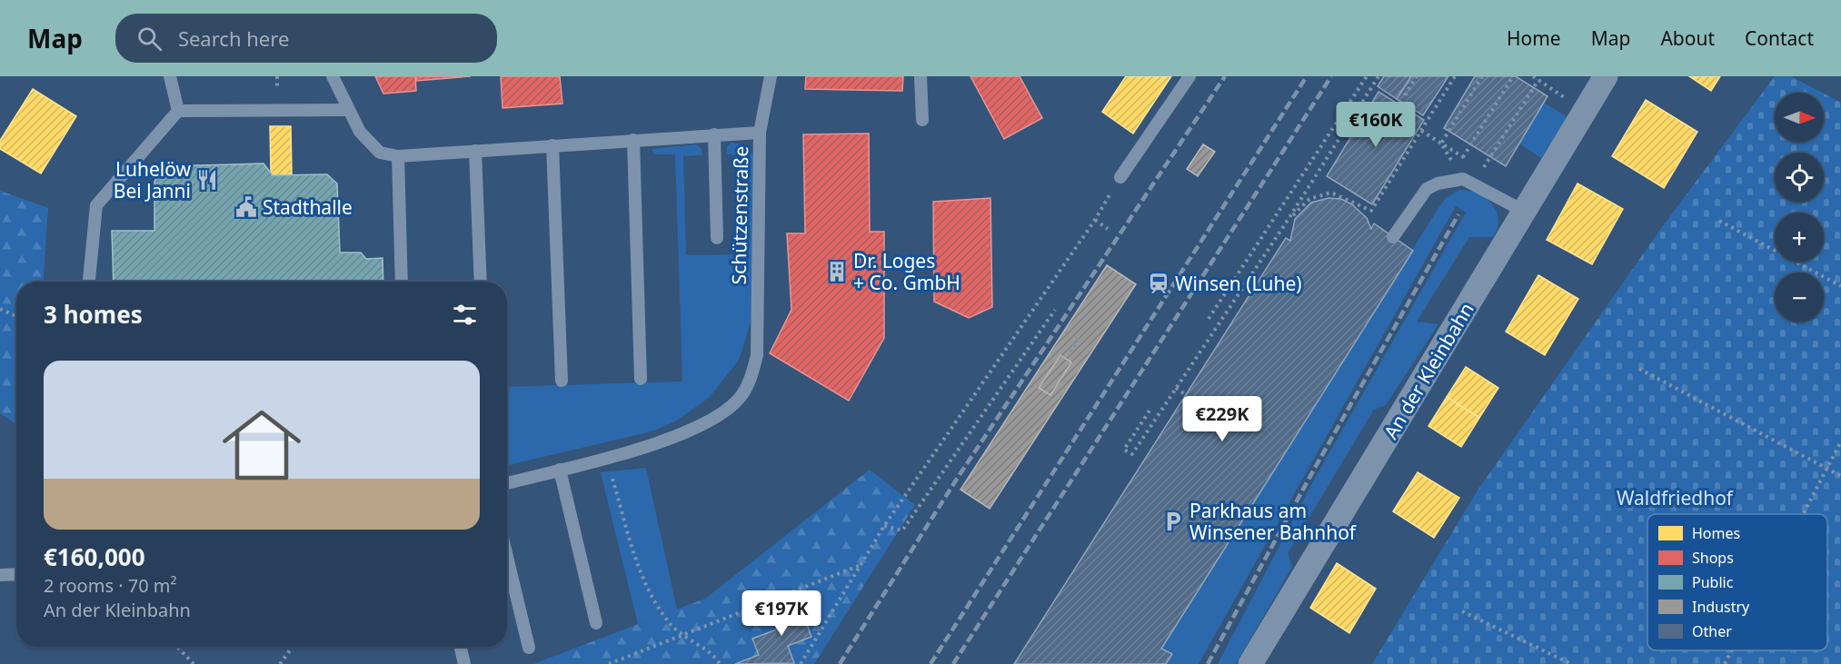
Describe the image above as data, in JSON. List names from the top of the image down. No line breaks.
{"streets":{"street":["An der Kleinbahn"],"lane":["Schützenstraße"]},"parks":["Waldfriedhof"],"places":{"restaurant":["Luhelöw Bei Janni"],"public building":["Stadthalle"],"building":["Dr. Loges + Co. GmbH"],"station":["Winsen (Luhe)"],"parking":["Parkhaus am Winsener Bahnhof"]},"legend":["Homes","Shops","Public","Industry","Other"],"north":"right","page":{"header":"Map","search":"Search here","nav":["Home","Map","About","Contact"],"map_buttons":["+","−"],"price":["€160K","€229K","€197K"],"heading":"3 homes","list":[{"name":"€160,000","note":"2 rooms · 70 m² · An der Kleinbahn"}]}}
